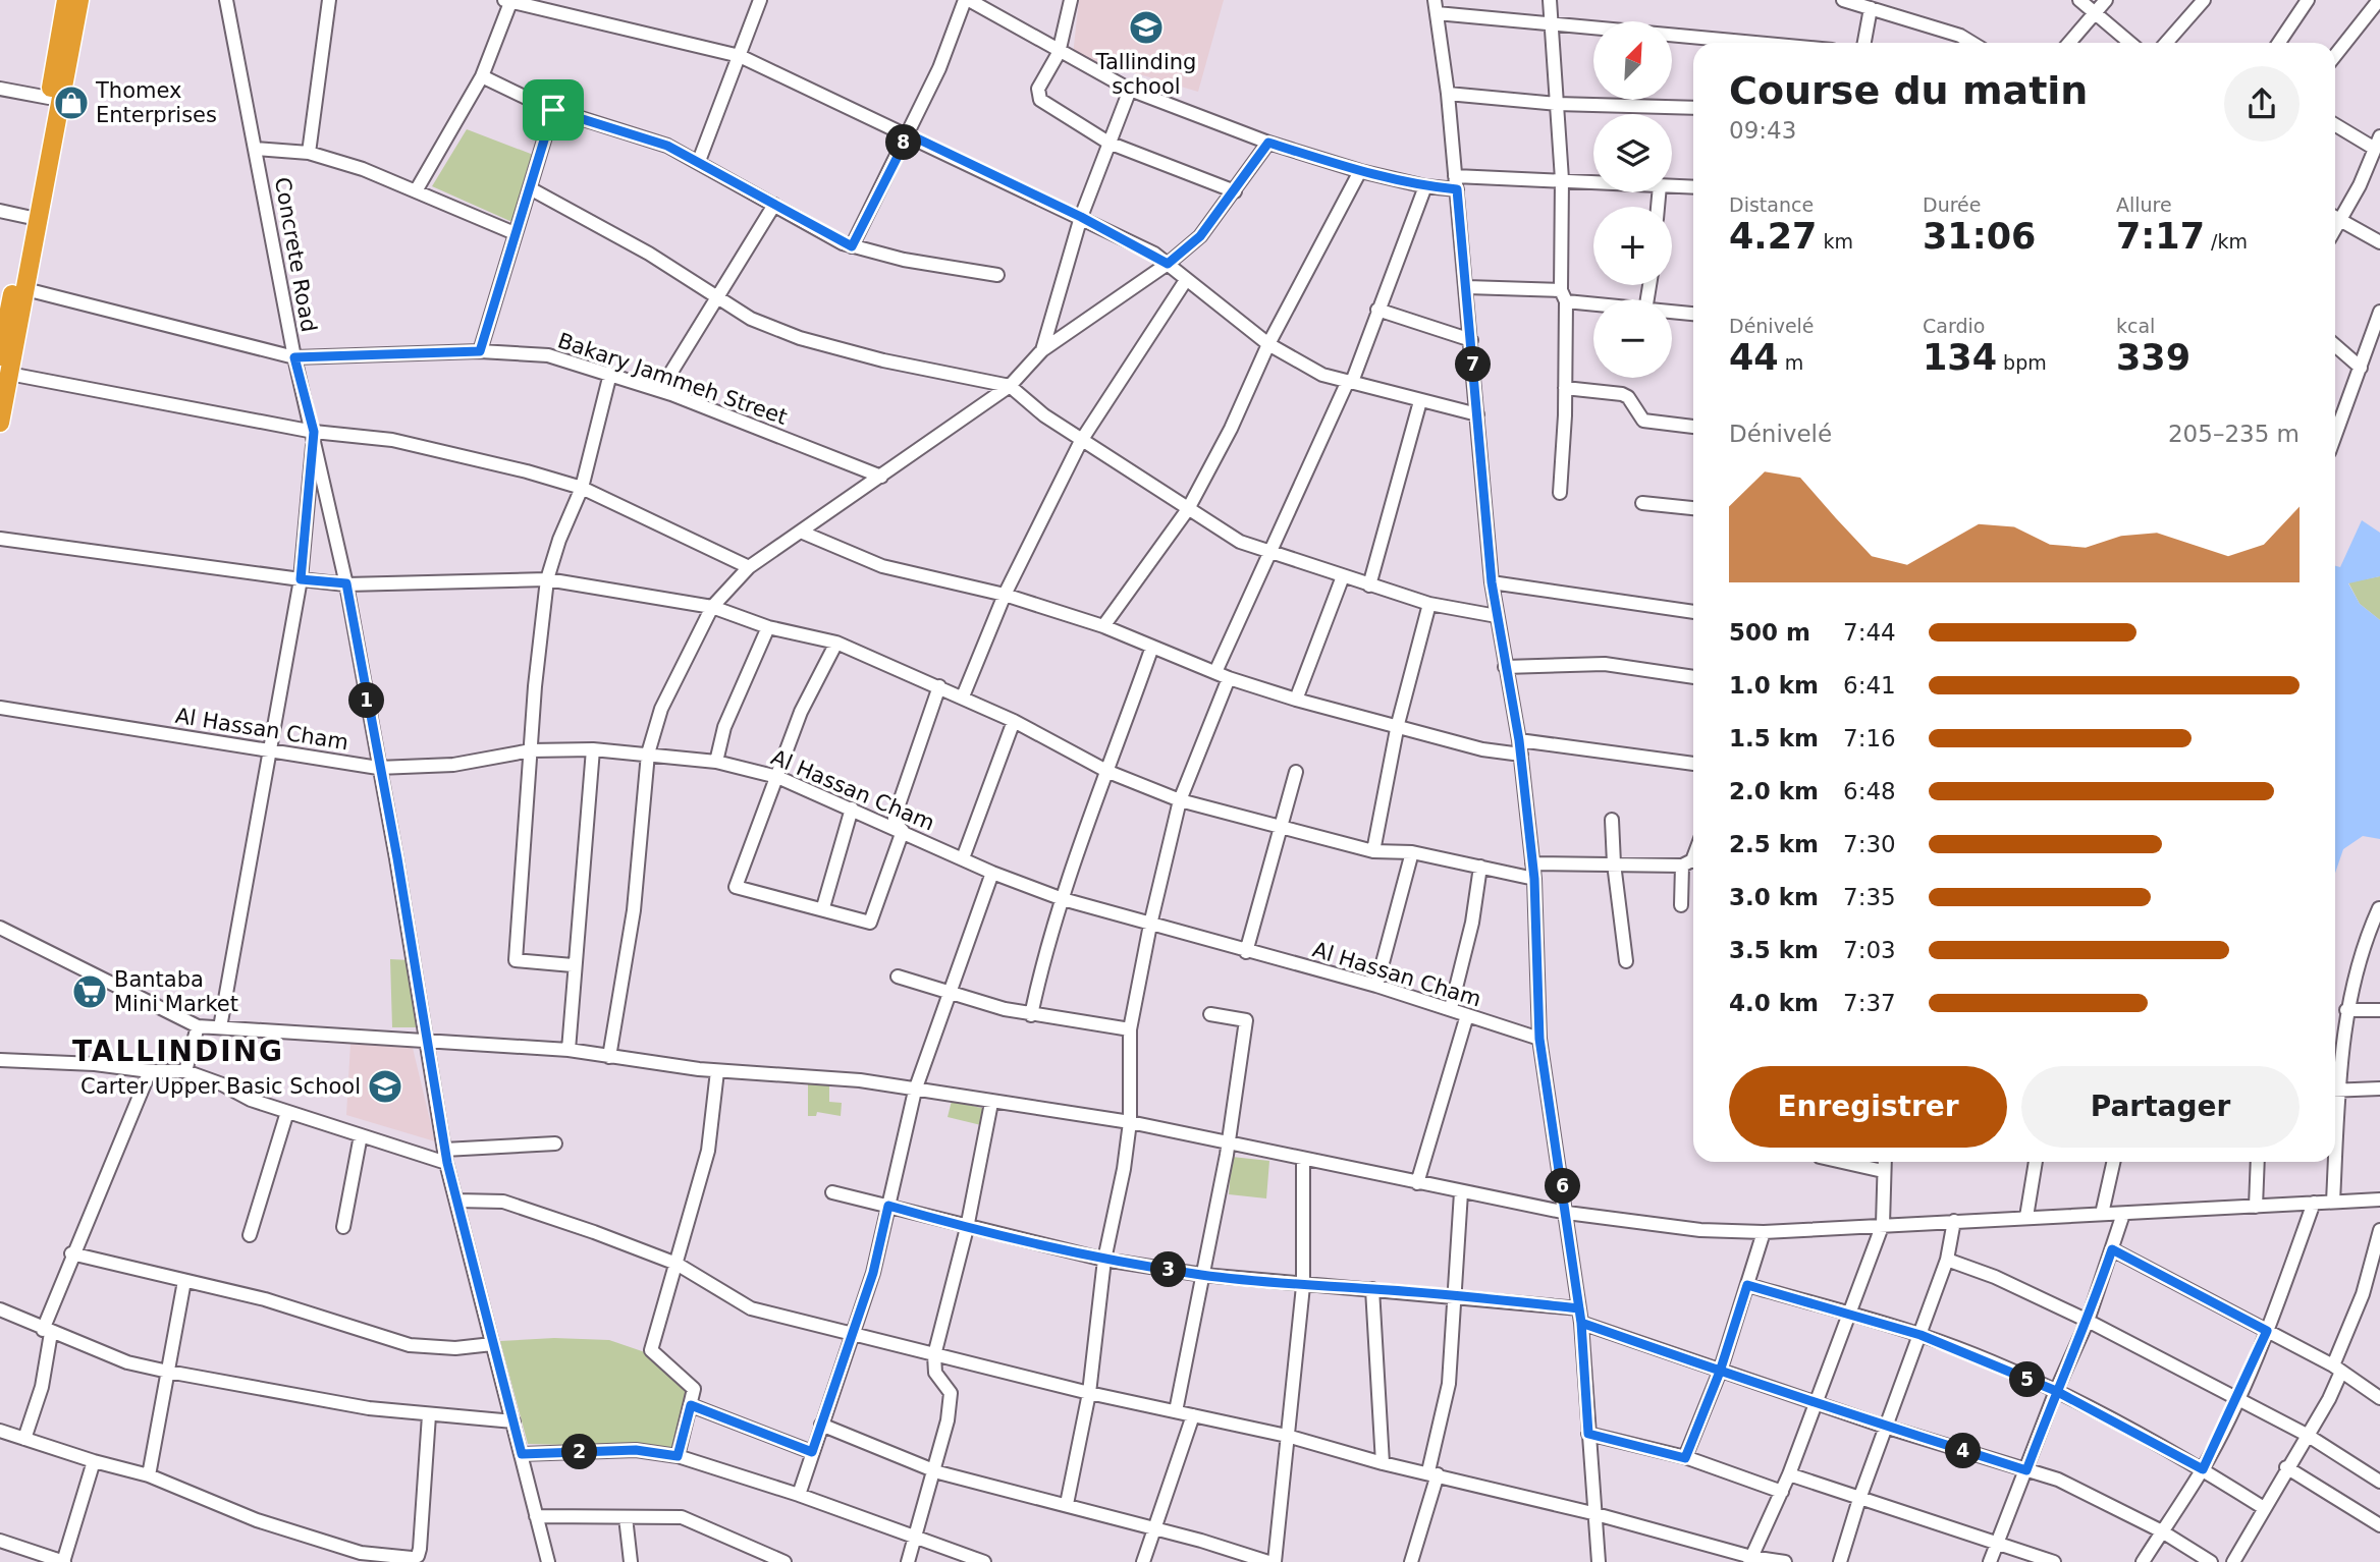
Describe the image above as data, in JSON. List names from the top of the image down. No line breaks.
{"streets":{"street":["Concrete Road","Bakary Jammeh Street","Al Hassan Cham"]},"crossings":[["Concrete Road","Bakary Jammeh Street"],["Concrete Road","Al Hassan Cham"]],"districts":["TALLINDING"],"places":{"school or university":["Tallinding school","Carter Upper Basic School"],"shop":["Thomex Enterprises"],"supermarket":["Bantaba Mini Market"]},"north":"top right","page":{"map_buttons":["+","−"],"heading":["Course du matin","09:43"],"pins":["8","7","1","6","3","5","4","2"],"stats":[["Distance","4.27 km"],["Durée","31:06"],["Allure","7:17 /km"],["Dénivelé","44 m"],["Cardio","134 bpm"],["kcal","339"]],"chart":["Dénivelé","205–235 m"],"list":[{"name":"500 m","note":"7:44"},{"name":"1.0 km","note":"6:41"},{"name":"1.5 km","note":"7:16"},{"name":"2.0 km","note":"6:48"},{"name":"2.5 km","note":"7:30"},{"name":"3.0 km","note":"7:35"},{"name":"3.5 km","note":"7:03"},{"name":"4.0 km","note":"7:37"}],"buttons":["Enregistrer","Partager"]}}
